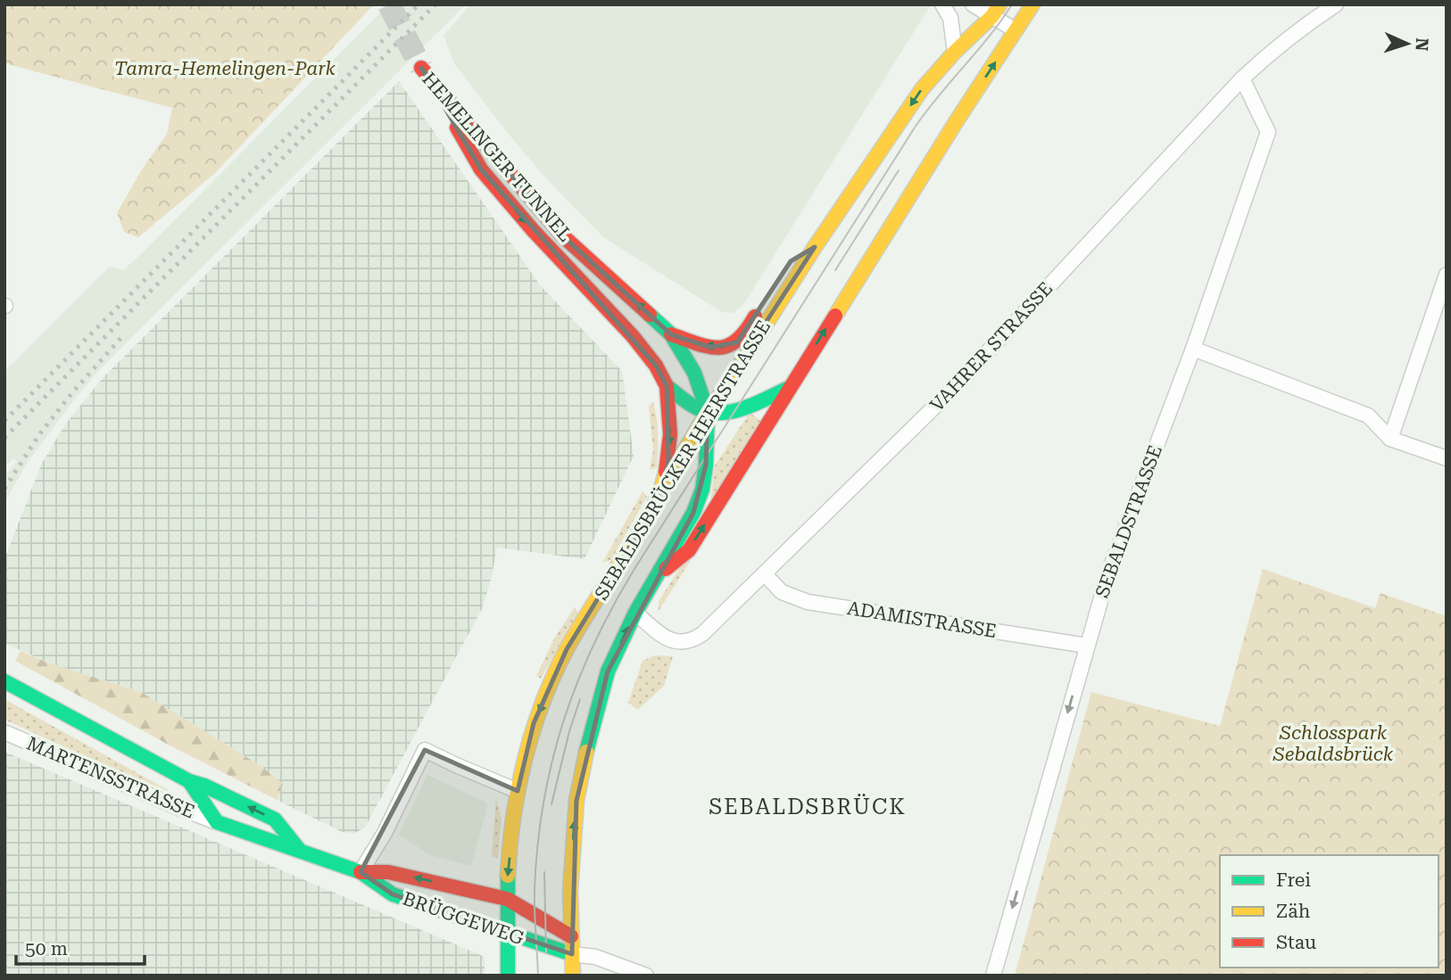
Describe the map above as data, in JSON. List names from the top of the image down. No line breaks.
{"streets":{"main road":["HEMELINGER TUNNEL","SEBALDSBRÜCKER HEERSTRASSE","BRÜGGEWEG"],"street":["VAHRER STRASSE","SEBALDSTRASSE","ADAMISTRASSE","MARTENSSTRASSE"]},"crossings":[["HEMELINGER TUNNEL","SEBALDSBRÜCKER HEERSTRASSE"],["VAHRER STRASSE","SEBALDSBRÜCKER HEERSTRASSE"],["VAHRER STRASSE","SEBALDSTRASSE"],["VAHRER STRASSE","ADAMISTRASSE"],["SEBALDSBRÜCKER HEERSTRASSE","BRÜGGEWEG"],["SEBALDSTRASSE","ADAMISTRASSE"],["MARTENSSTRASSE","BRÜGGEWEG"]],"one_way":["SEBALDSTRASSE"],"districts":["SEBALDSBRÜCK"],"parks":["Tamra-Hemelingen-Park","Schlosspark Sebaldsbrück"],"legend":["Frei","Zäh","Stau"],"scale_bar":"50 m","north":"right"}
